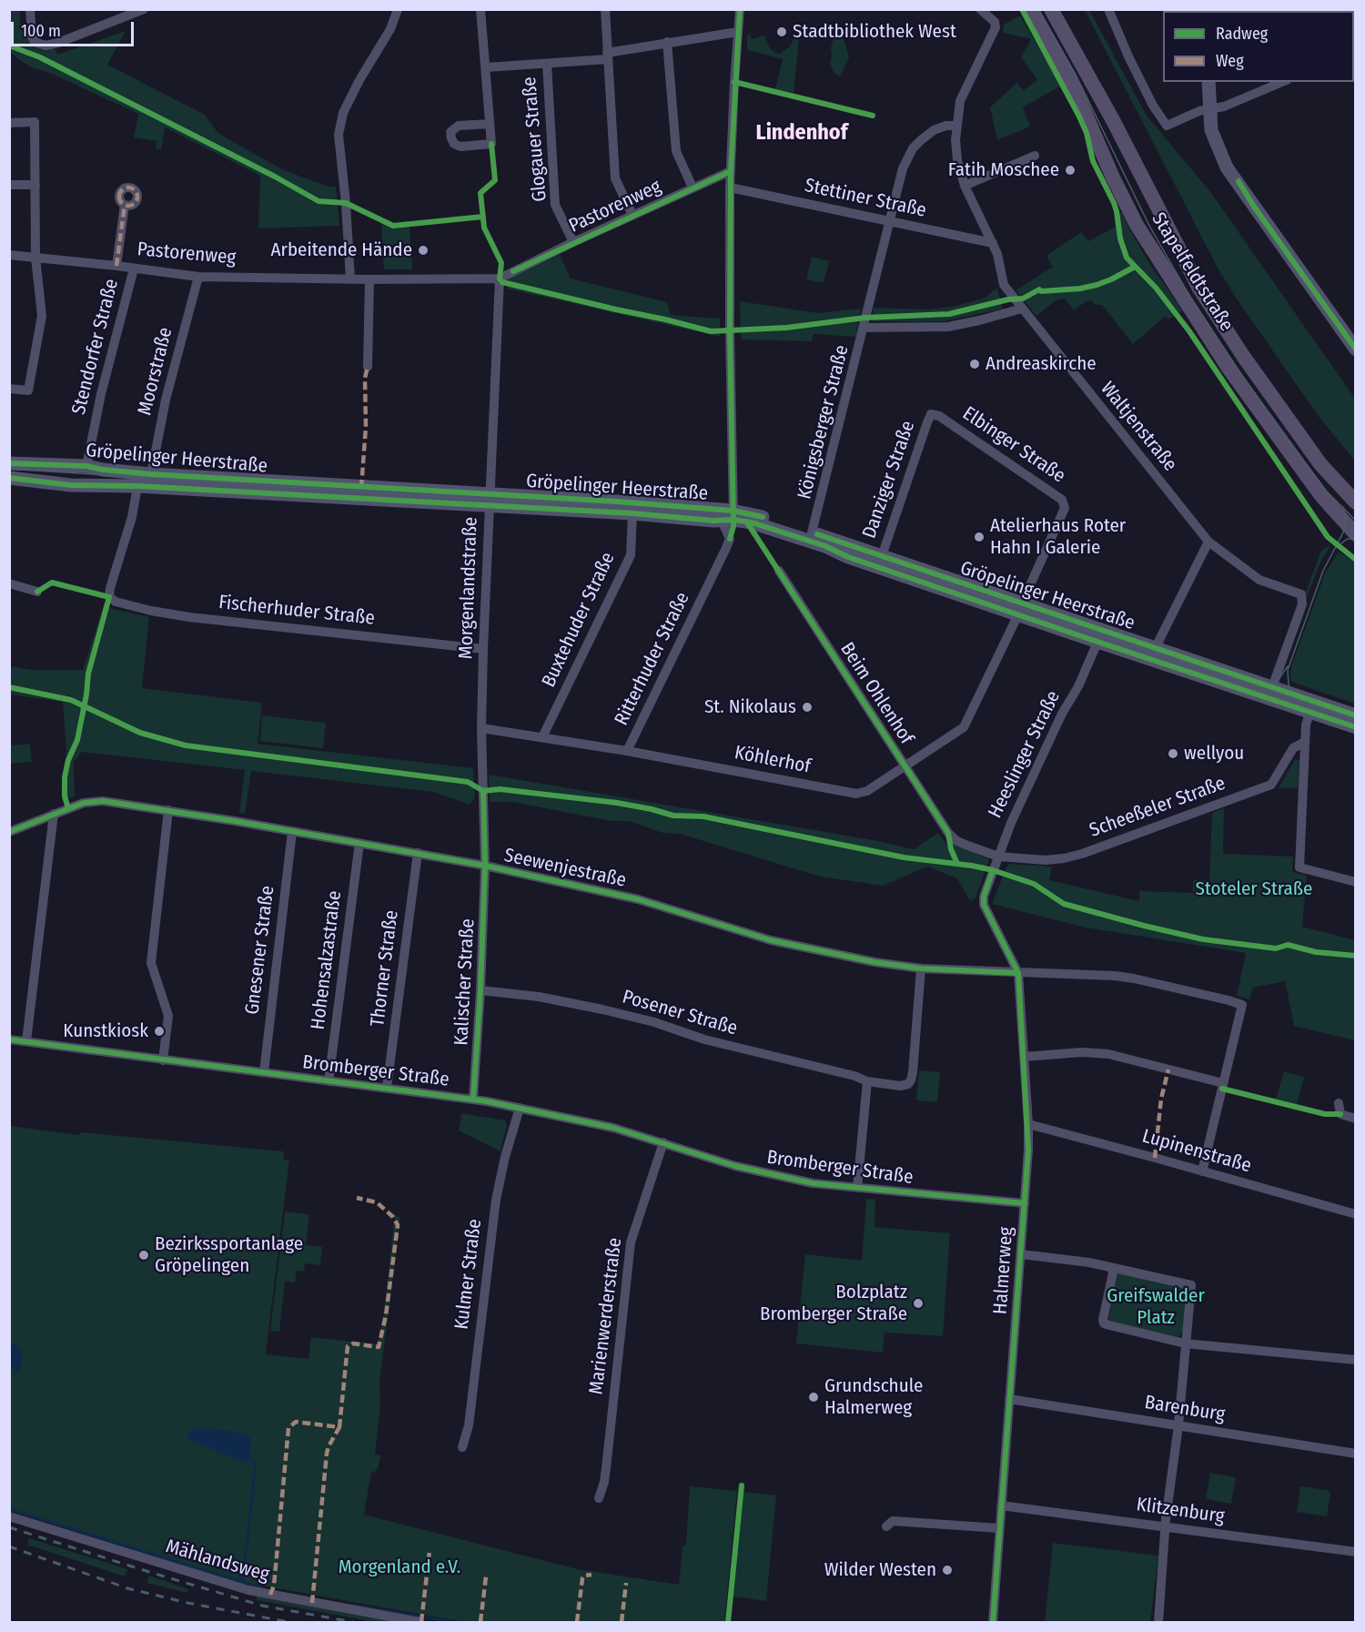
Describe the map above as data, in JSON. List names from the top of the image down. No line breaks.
{"streets":{"main road":["Stapelfeldtstraße","Gröpelinger Heerstraße"],"street":["Glogauer Straße","Stettiner Straße","Pastorenweg","Stendorfer Straße","Moorstraße","Königsberger Straße","Waltjenstraße","Elbinger Straße","Danziger Straße","Morgenlandstraße","Fischerhuder Straße","Buxtehuder Straße","Ritterhuder Straße","Beim Ohlenhof","Heeslinger Straße","Köhlerhof","Scheeßeler Straße","Seewenjestraße","Gnesener Straße","Hohensalzastraße","Thorner Straße","Kalischer Straße","Posener Straße","Bromberger Straße","Lupinenstraße","Halmerweg","Kulmer Straße","Marienwerderstraße","Barenburg","Klitzenburg","Mählandsweg"]},"crossings":[["Glogauer Straße","Pastorenweg"],["Stettiner Straße","Königsberger Straße"],["Stettiner Straße","Waltjenstraße"],["Stettiner Straße","Ritterhuder Straße"],["Pastorenweg","Stendorfer Straße"],["Pastorenweg","Moorstraße"],["Pastorenweg","Morgenlandstraße"],["Pastorenweg","Ritterhuder Straße"],["Stendorfer Straße","Gröpelinger Heerstraße"],["Moorstraße","Gröpelinger Heerstraße"],["Königsberger Straße","Waltjenstraße"],["Königsberger Straße","Gröpelinger Heerstraße"],["Waltjenstraße","Gröpelinger Heerstraße"],["Elbinger Straße","Gröpelinger Heerstraße"],["Elbinger Straße","Danziger Straße"],["Elbinger Straße","Beim Ohlenhof"],["Elbinger Straße","Köhlerhof"],["Gröpelinger Heerstraße","Danziger Straße"],["Gröpelinger Heerstraße","Morgenlandstraße"],["Gröpelinger Heerstraße","Fischerhuder Straße"],["Gröpelinger Heerstraße","Buxtehuder Straße"],["Gröpelinger Heerstraße","Ritterhuder Straße"],["Gröpelinger Heerstraße","Heeslinger Straße"],["Morgenlandstraße","Fischerhuder Straße"],["Morgenlandstraße","Ritterhuder Straße"],["Morgenlandstraße","Seewenjestraße"],["Morgenlandstraße","Kalischer Straße"],["Buxtehuder Straße","Ritterhuder Straße"],["Ritterhuder Straße","Köhlerhof"],["Beim Ohlenhof","Heeslinger Straße"],["Beim Ohlenhof","Köhlerhof"],["Beim Ohlenhof","Scheeßeler Straße"],["Heeslinger Straße","Scheeßeler Straße"],["Heeslinger Straße","Halmerweg"],["Seewenjestraße","Gnesener Straße"],["Seewenjestraße","Hohensalzastraße"],["Seewenjestraße","Thorner Straße"],["Seewenjestraße","Kalischer Straße"],["Seewenjestraße","Posener Straße"],["Seewenjestraße","Halmerweg"],["Gnesener Straße","Bromberger Straße"],["Hohensalzastraße","Bromberger Straße"],["Thorner Straße","Bromberger Straße"],["Kalischer Straße","Posener Straße"],["Kalischer Straße","Bromberger Straße"],["Bromberger Straße","Halmerweg"],["Bromberger Straße","Kulmer Straße"],["Bromberger Straße","Marienwerderstraße"],["Lupinenstraße","Halmerweg"],["Halmerweg","Barenburg"],["Halmerweg","Klitzenburg"]],"districts":["Lindenhof"],"parks":["Stoteler Straße","Greifswalder Platz","Morgenland e.V."],"places":["Stadtbibliothek West","Fatih Moschee","Arbeitende Hände","Andreaskirche","Atelierhaus Roter Hahn I Galerie","St. Nikolaus","wellyou","Kunstkiosk","Bezirkssportanlage Gröpelingen","Bolzplatz Bromberger Straße","Grundschule Halmerweg","Wilder Westen"],"legend":["Radweg","Weg"],"scale_bar":"100 m"}
